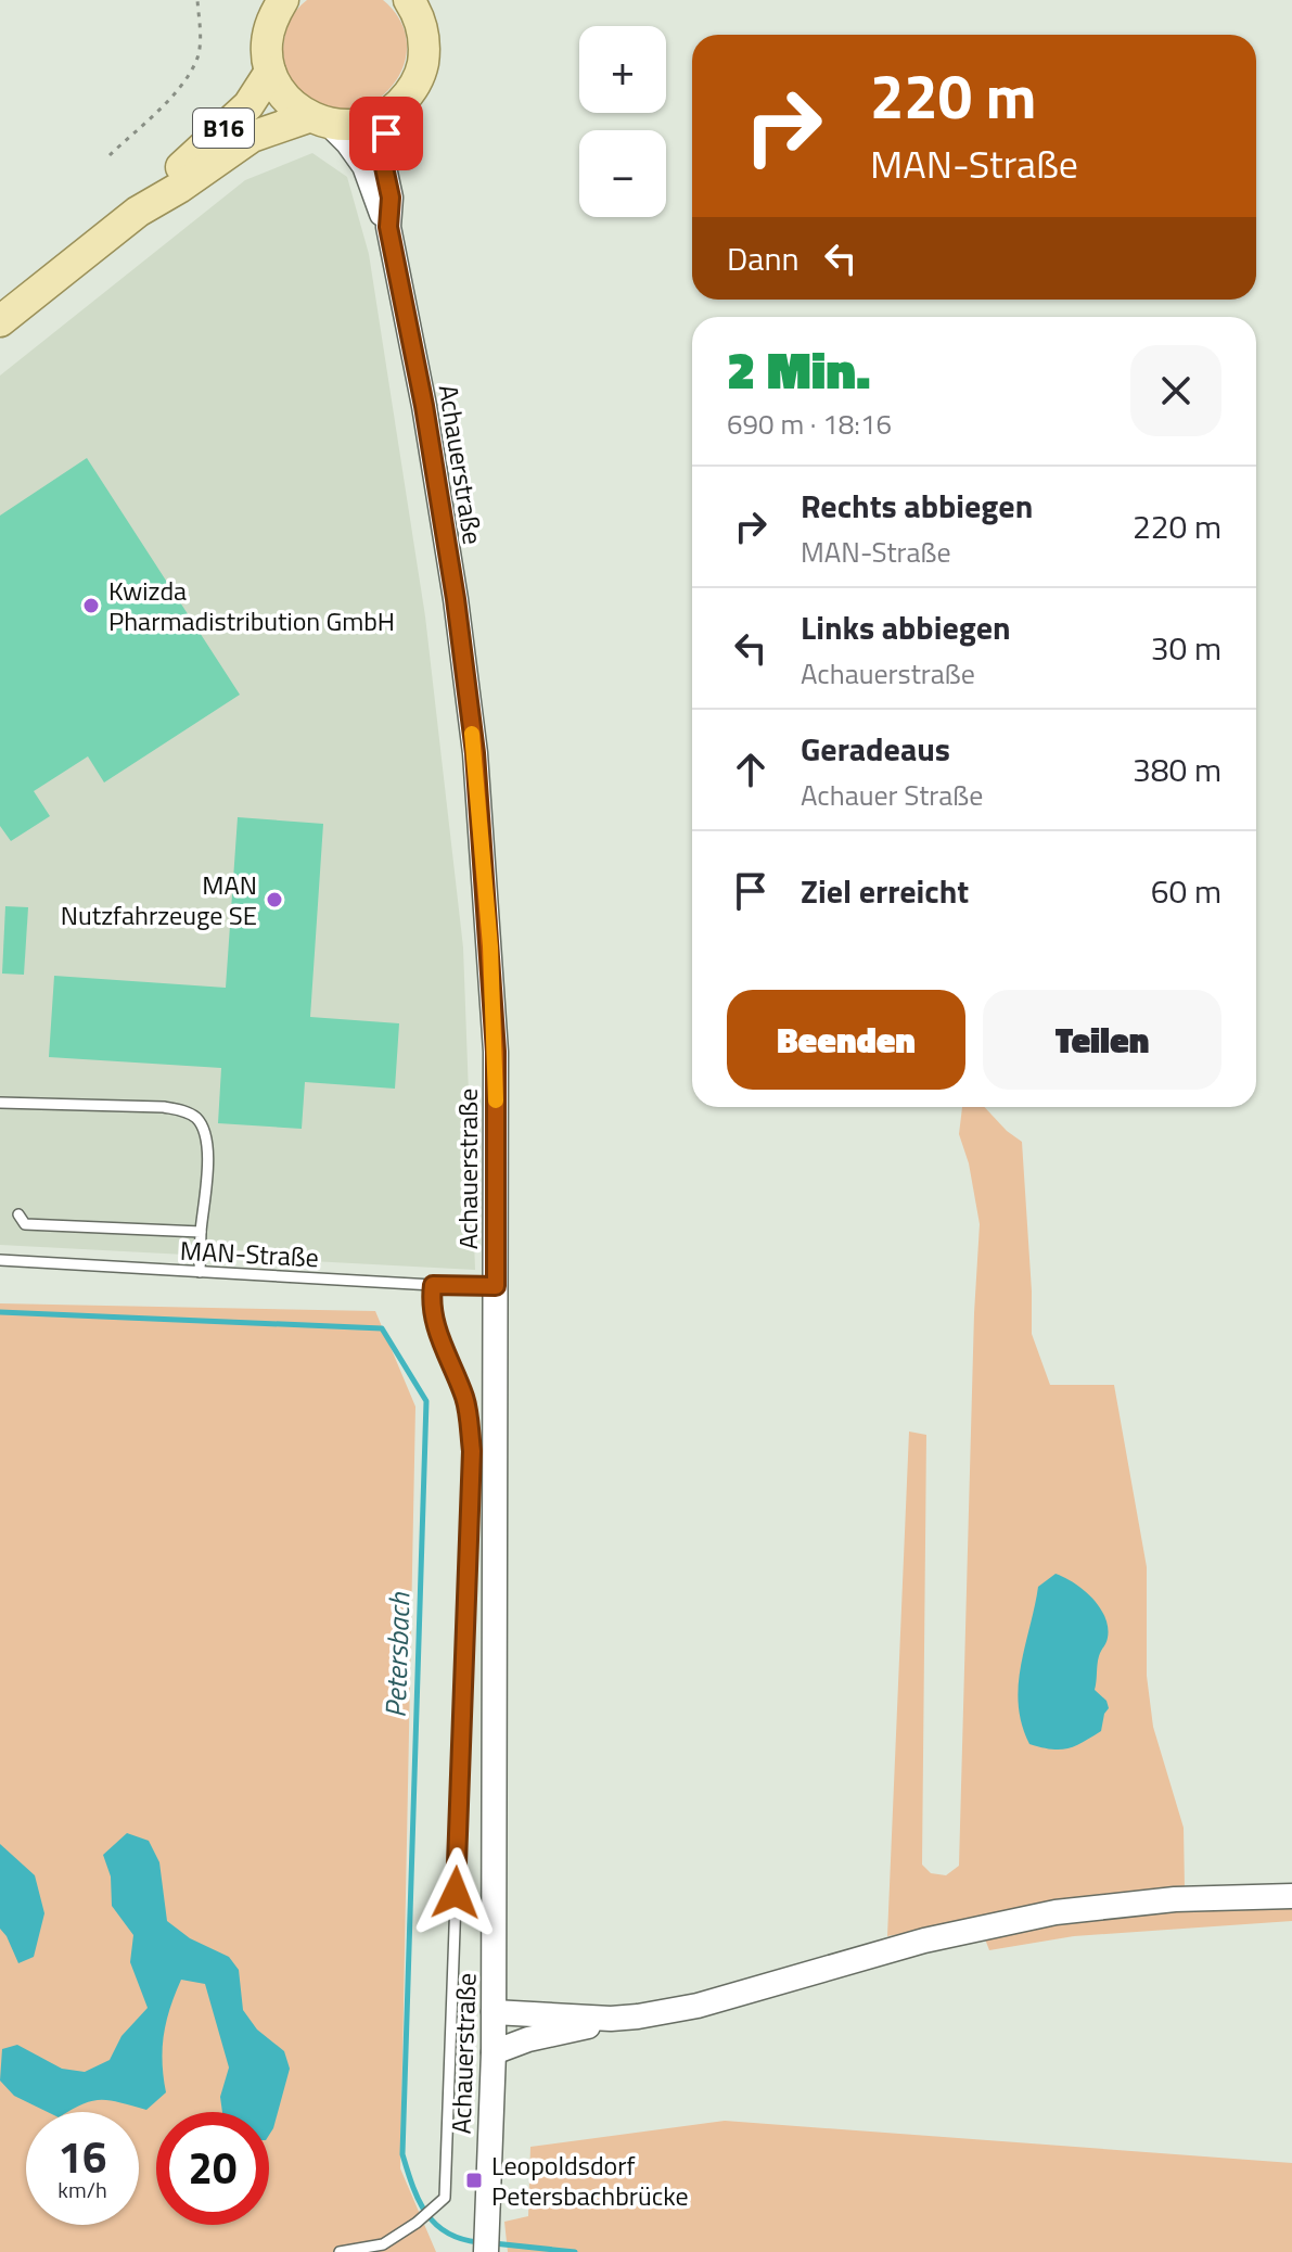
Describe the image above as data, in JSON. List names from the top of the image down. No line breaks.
{"streets":{"main road":["B16"],"street":["Achauerstraße"],"lane":["MAN-Straße"]},"crossings":[["Achauerstraße","MAN-Straße"]],"water":["Petersbach"],"places":{"other":["Kwizda Pharmadistribution GmbH","MAN Nutzfahrzeuge SE"],"transit":["Leopoldsdorf Petersbachbrücke"]},"page":{"map_buttons":["+","−"],"turn":["220 m","MAN-Straße"],"then":"Dann","heading":["2 Min.","690 m · 18:16"],"list":[{"name":"Rechts abbiegen","note":"MAN-Straße","value":"220 m"},{"name":"Links abbiegen","note":"Achauerstraße","value":"30 m"},{"name":"Geradeaus","note":"Achauer Straße","value":"380 m"},{"name":"Ziel erreicht","value":"60 m"}],"buttons":["Beenden","Teilen"],"speed":"16 km/h","limit":"20"}}
